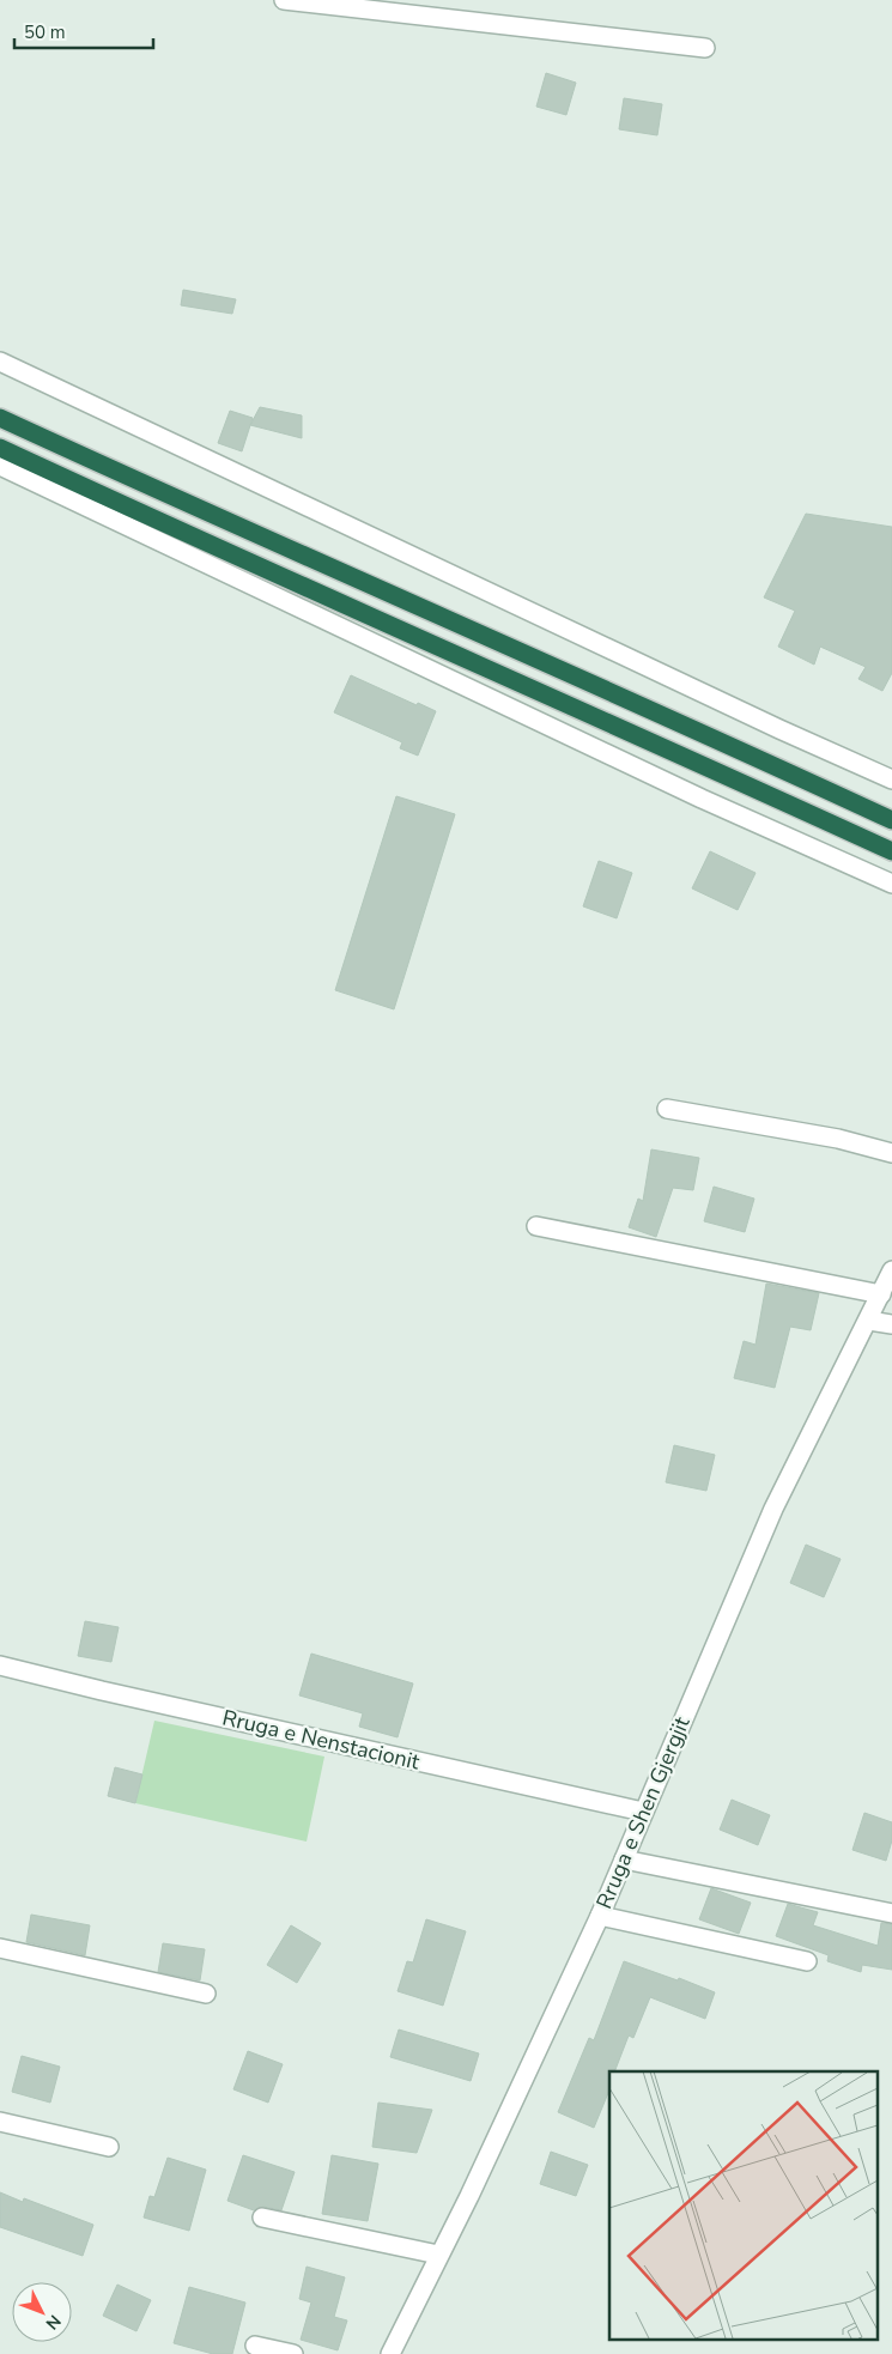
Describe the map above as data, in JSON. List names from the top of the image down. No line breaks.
{"streets":{"street":["Rruga e Nenstacionit","Rruga e Shen Gjergjit"]},"crossings":[["Rruga e Nenstacionit","Rruga e Shen Gjergjit"]],"scale_bar":"50 m","north":"bottom right"}
